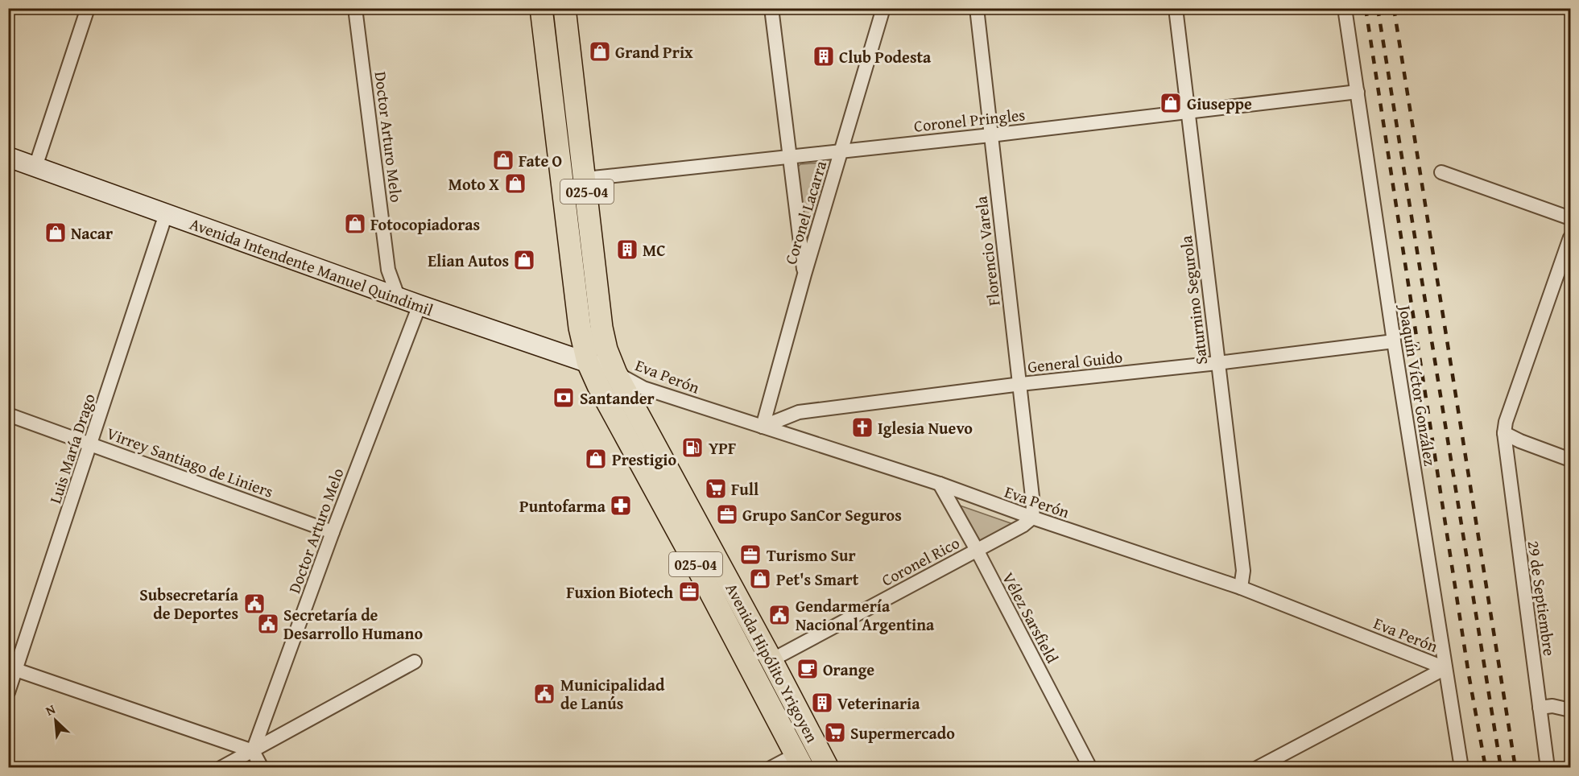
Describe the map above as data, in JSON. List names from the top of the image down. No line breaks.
{"streets":{"main road":["025-04","Avenida Hipólito Yrigoyen"],"street":["Coronel Pringles","Doctor Arturo Melo","Coronel Lacarra","Florencio Varela","Avenida Intendente Manuel Quindimil","Saturnino Segurola","General Guido","Eva Perón","Joaquín Víctor González","Luis María Drago","Virrey Santiago de Liniers","Coronel Rico","29 de Septiembre","Vélez Sarsfield"]},"crossings":[["Coronel Pringles","Coronel Lacarra"],["Coronel Pringles","Florencio Varela"],["Coronel Pringles","Saturnino Segurola"],["Coronel Pringles","Joaquín Víctor González"],["Coronel Pringles","Avenida Hipólito Yrigoyen"],["Doctor Arturo Melo","Avenida Intendente Manuel Quindimil"],["Doctor Arturo Melo","Virrey Santiago de Liniers"],["Coronel Lacarra","General Guido"],["Coronel Lacarra","Eva Perón"],["Florencio Varela","General Guido"],["Florencio Varela","Eva Perón"],["Florencio Varela","Coronel Rico"],["Avenida Intendente Manuel Quindimil","Eva Perón"],["Avenida Intendente Manuel Quindimil","Luis María Drago"],["Avenida Intendente Manuel Quindimil","Avenida Hipólito Yrigoyen"],["Saturnino Segurola","General Guido"],["Saturnino Segurola","Eva Perón"],["General Guido","Eva Perón"],["General Guido","Joaquín Víctor González"],["Eva Perón","Joaquín Víctor González"],["Eva Perón","Coronel Rico"],["Eva Perón","Vélez Sarsfield"],["Eva Perón","Avenida Hipólito Yrigoyen"],["Luis María Drago","Virrey Santiago de Liniers"],["Coronel Rico","Vélez Sarsfield"],["Coronel Rico","Avenida Hipólito Yrigoyen"]],"places":{"shop":["Grand Prix","Giuseppe","Fate O","Moto X","Fotocopiadoras","Nacar","Elian Autos","Prestigio","Pet's Smart"],"building":["Club Podesta","MC","Veterinaria"],"bank":["Santander"],"church":["Iglesia Nuevo"],"fuel station":["YPF"],"supermarket":["Full","Supermercado"],"pharmacy":["Puntofarma"],"office":["Grupo SanCor Seguros","Turismo Sur","Fuxion Biotech"],"public building":["Subsecretaría de Deportes","Gendarmería Nacional Argentina","Secretaría de Desarrollo Humano","Municipalidad de Lanús"],"cafe":["Orange"]},"north":"top left"}
